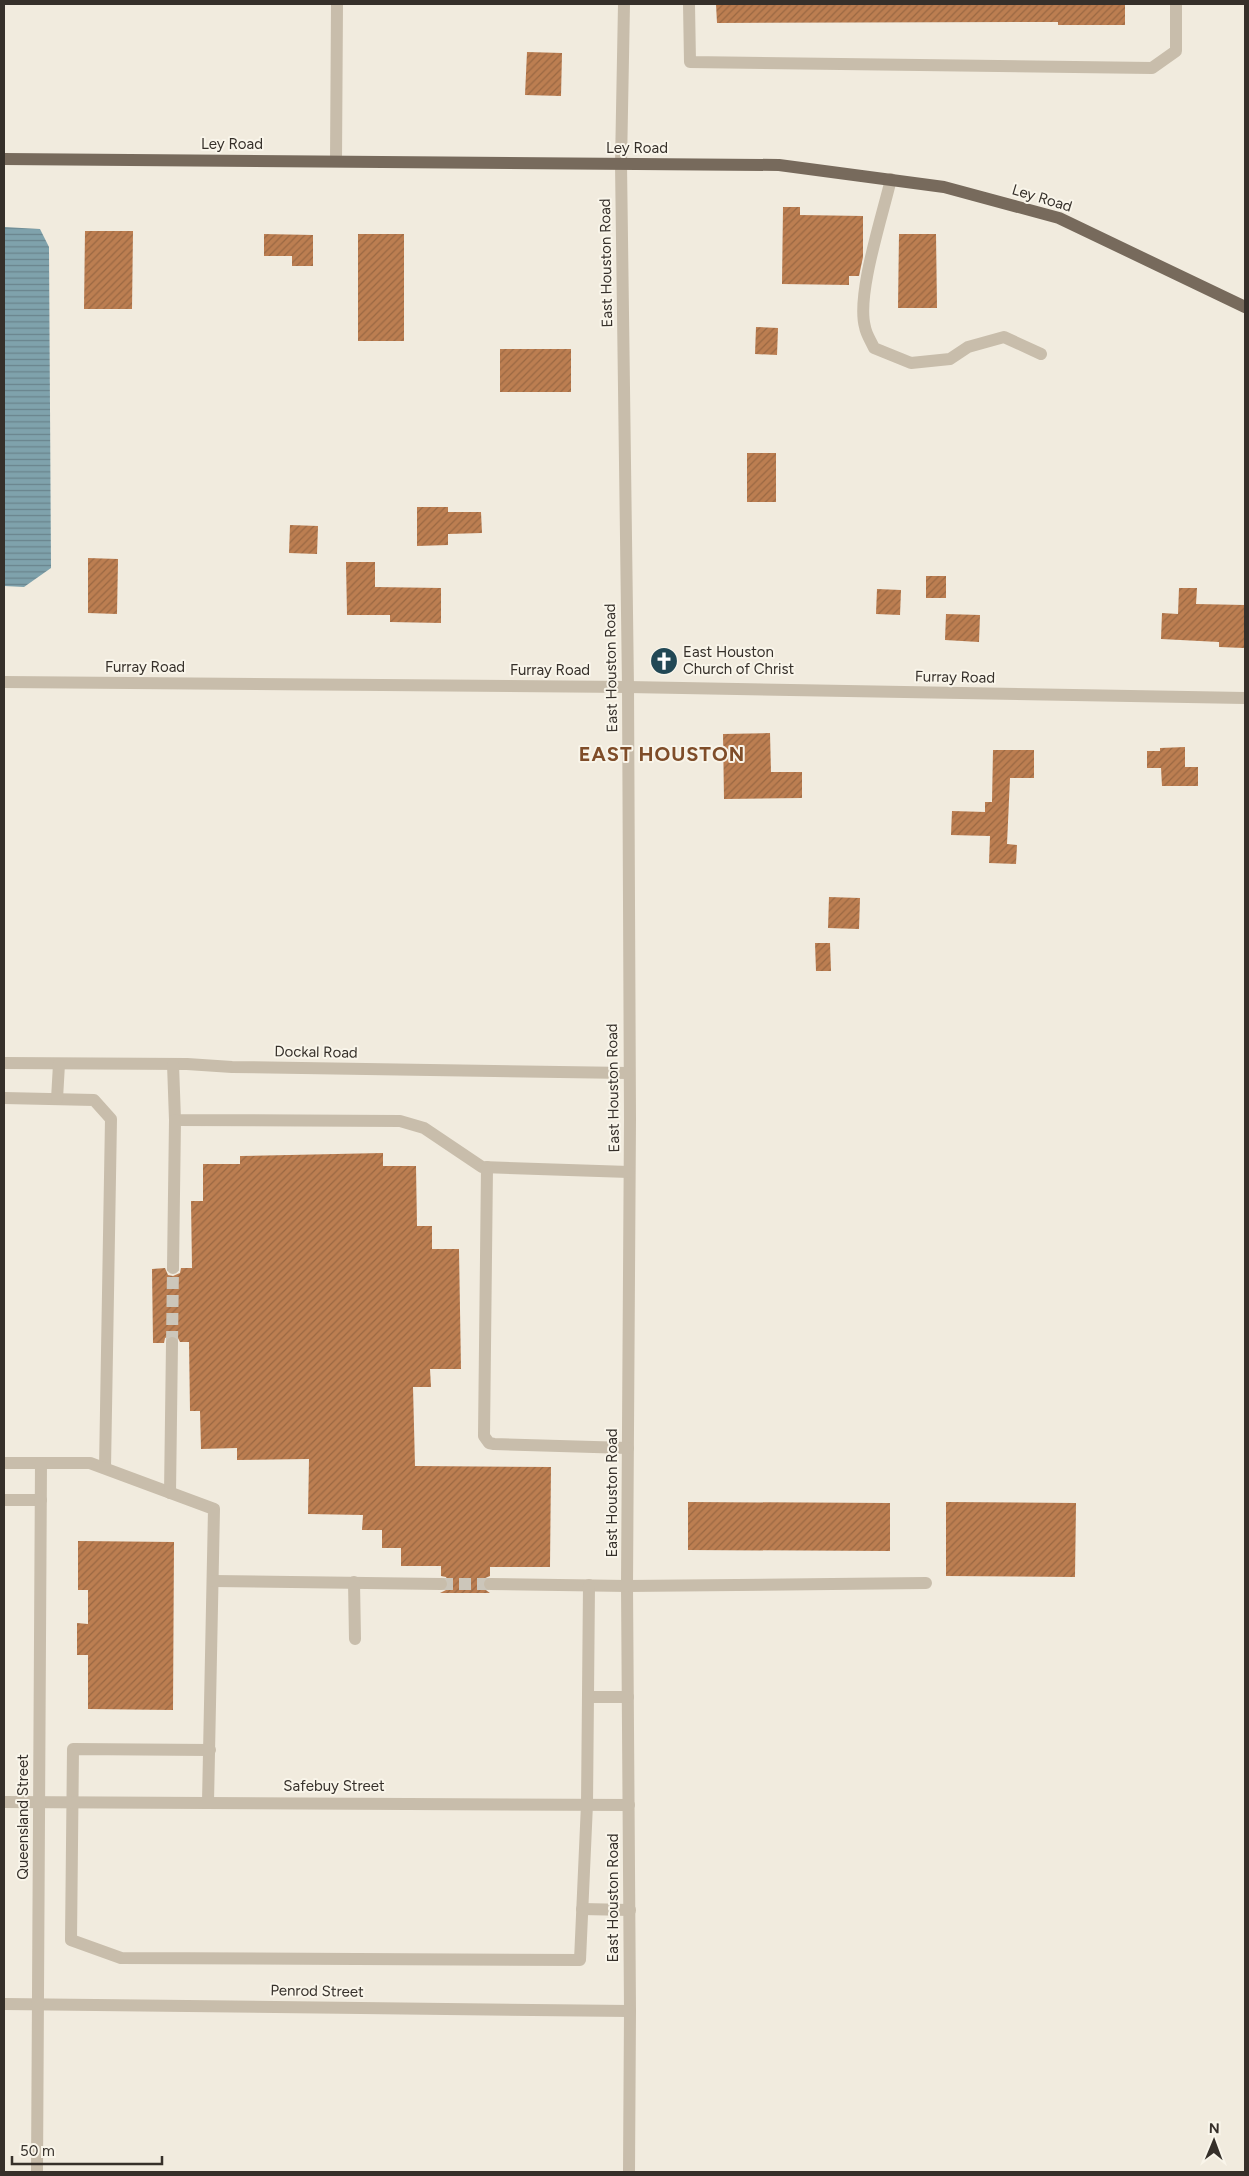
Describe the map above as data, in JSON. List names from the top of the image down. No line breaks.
{"streets":{"main road":["Ley Road"],"street":["East Houston Road","Furray Road","Dockal Road","Safebuy Street","Queensland Street","Penrod Street"]},"crossings":[["Ley Road","East Houston Road"],["East Houston Road","Furray Road"],["East Houston Road","Dockal Road"],["East Houston Road","Safebuy Street"],["East Houston Road","Penrod Street"],["Safebuy Street","Queensland Street"],["Queensland Street","Penrod Street"]],"districts":["EAST HOUSTON"],"places":{"church":["East Houston Church of Christ"]},"scale_bar":"50 m","north":"top"}
